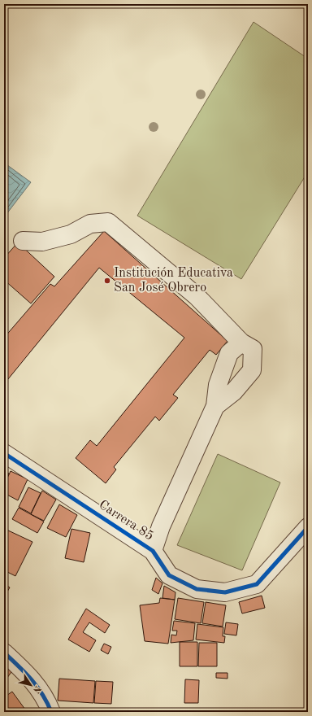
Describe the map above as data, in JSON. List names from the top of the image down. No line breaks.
{"streets":{"street":["Carrera 85"]},"places":["Institución Educativa San José Obrero"],"north":"bottom right"}
